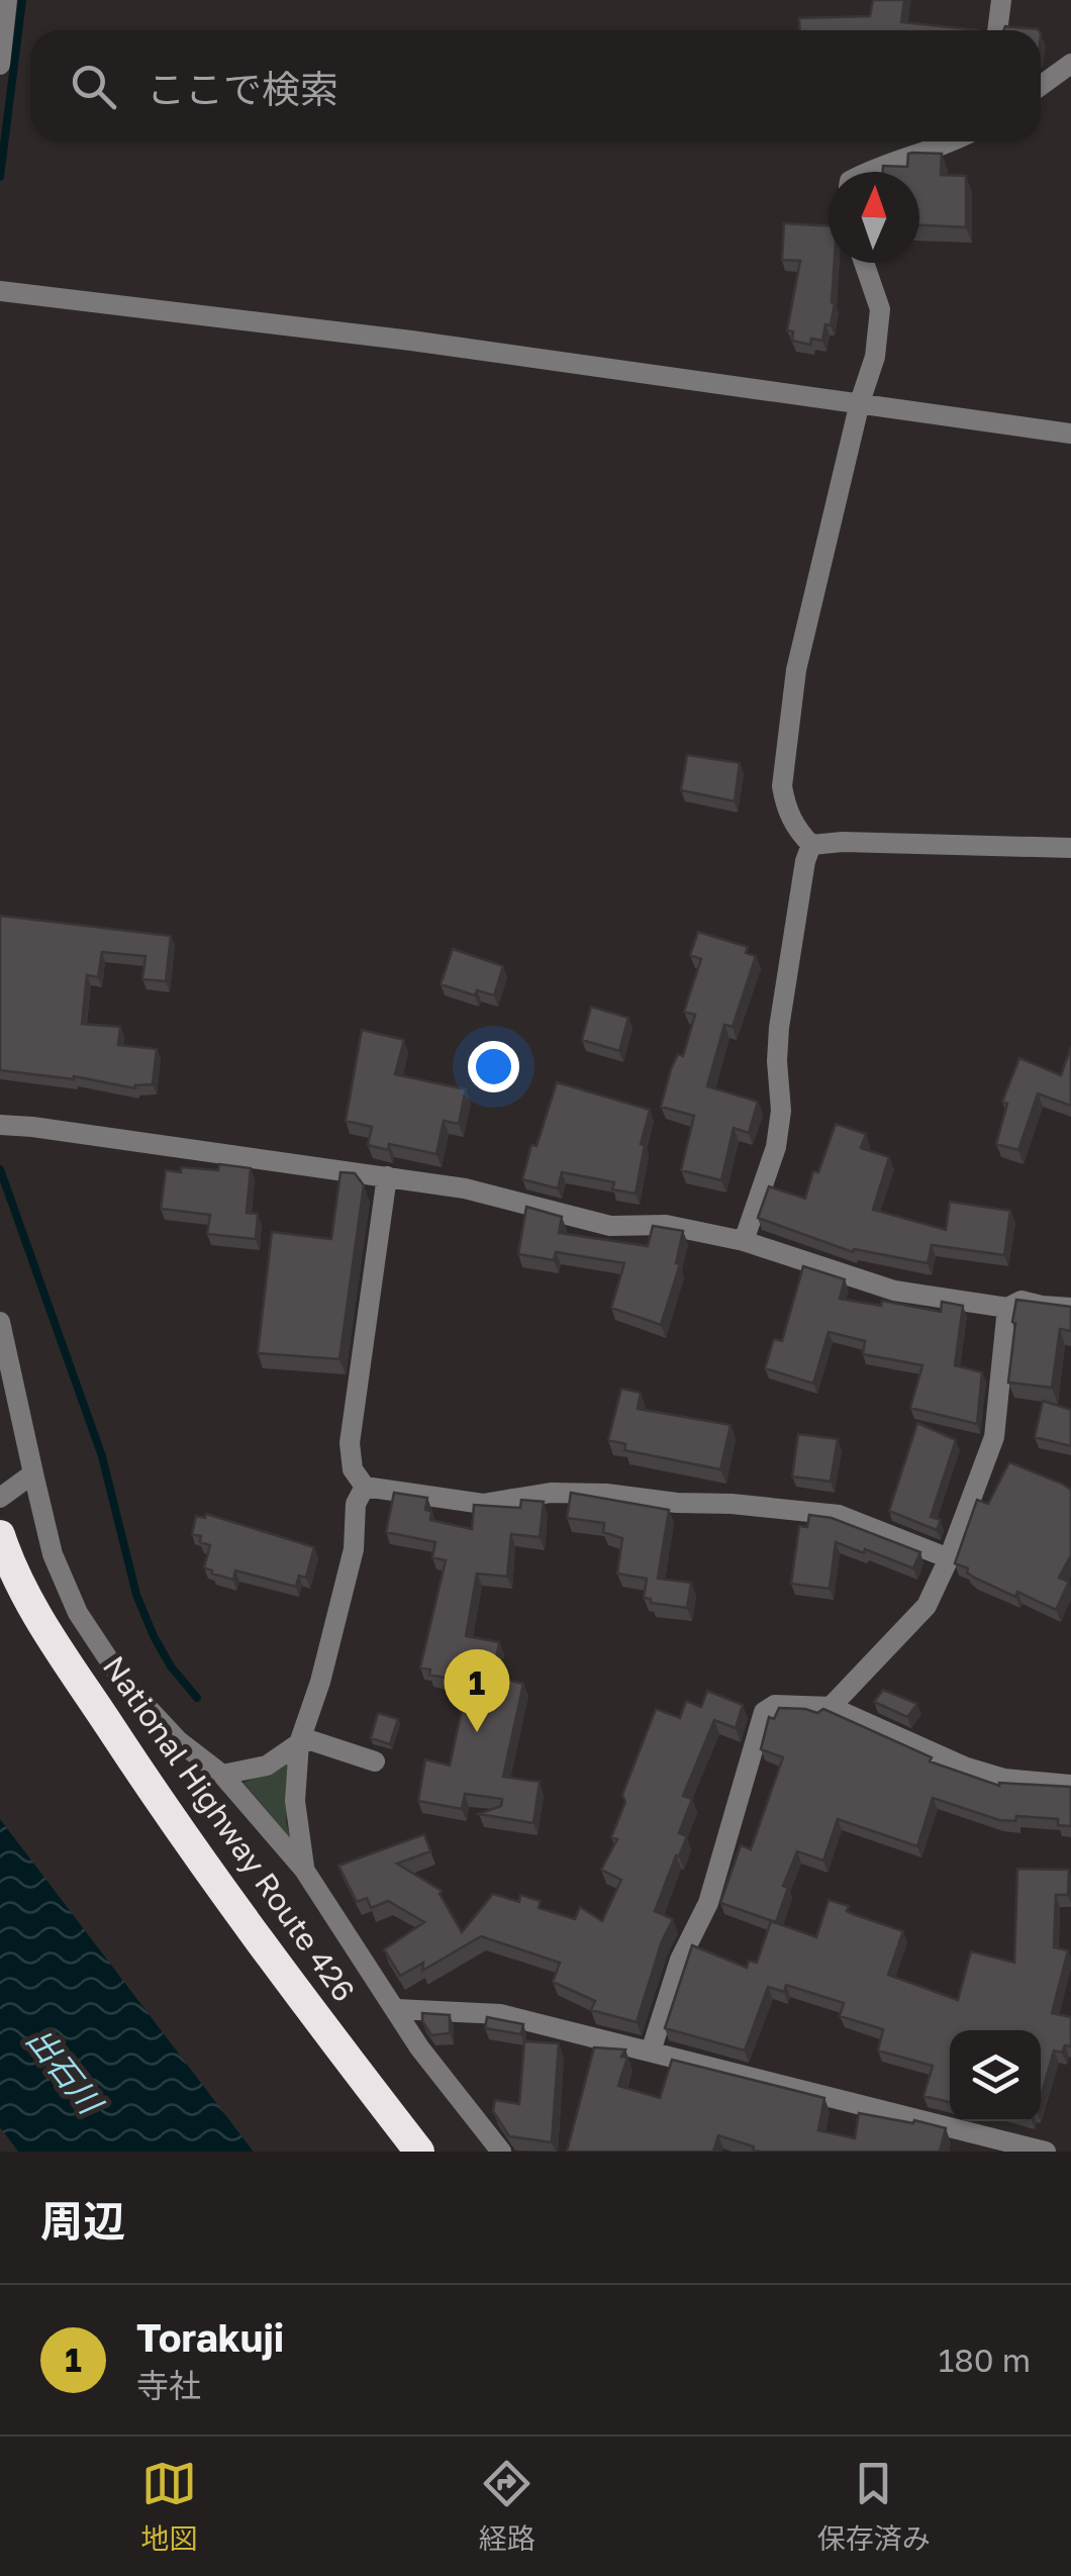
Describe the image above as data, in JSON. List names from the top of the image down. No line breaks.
{"streets":{"highway":["National Highway Route 426"]},"water":["出石川"],"north":"top","page":{"search":"ここで検索","pins":"1","heading":"周辺","list":[{"mark":"1","name":"Torakuji","note":"寺社","value":"180 m"}],"nav":["地図","経路","保存済み"]}}
